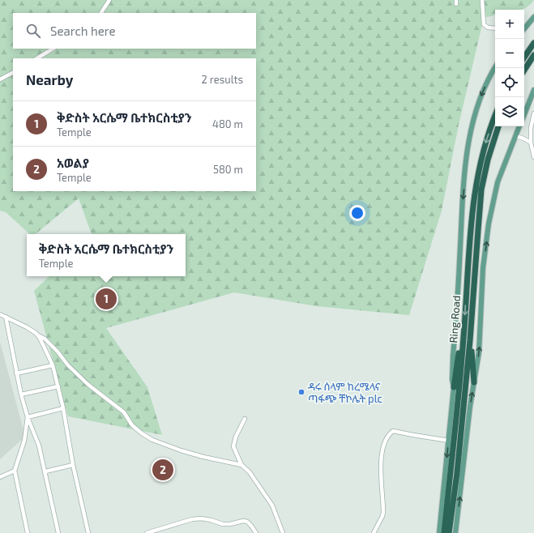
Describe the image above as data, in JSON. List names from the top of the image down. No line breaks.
{"streets":{"highway":["Ring Road"]},"places":["ዳሩ ሰላም ከረሜላና ጣፋጭ ቸኮሌት plc"],"page":{"map_buttons":["+","−"],"search":"Search here","heading":["Nearby","2 results"],"list":[{"mark":"1","name":"ቅድስት አርሴማ ቤተክርስቲያን","note":"Temple","value":"480 m"},{"mark":"2","name":"አወልያ","note":"Temple","value":"580 m"}],"popup":["ቅድስት አርሴማ ቤተክርስቲያን","Temple"],"pins":["1","2"]}}
